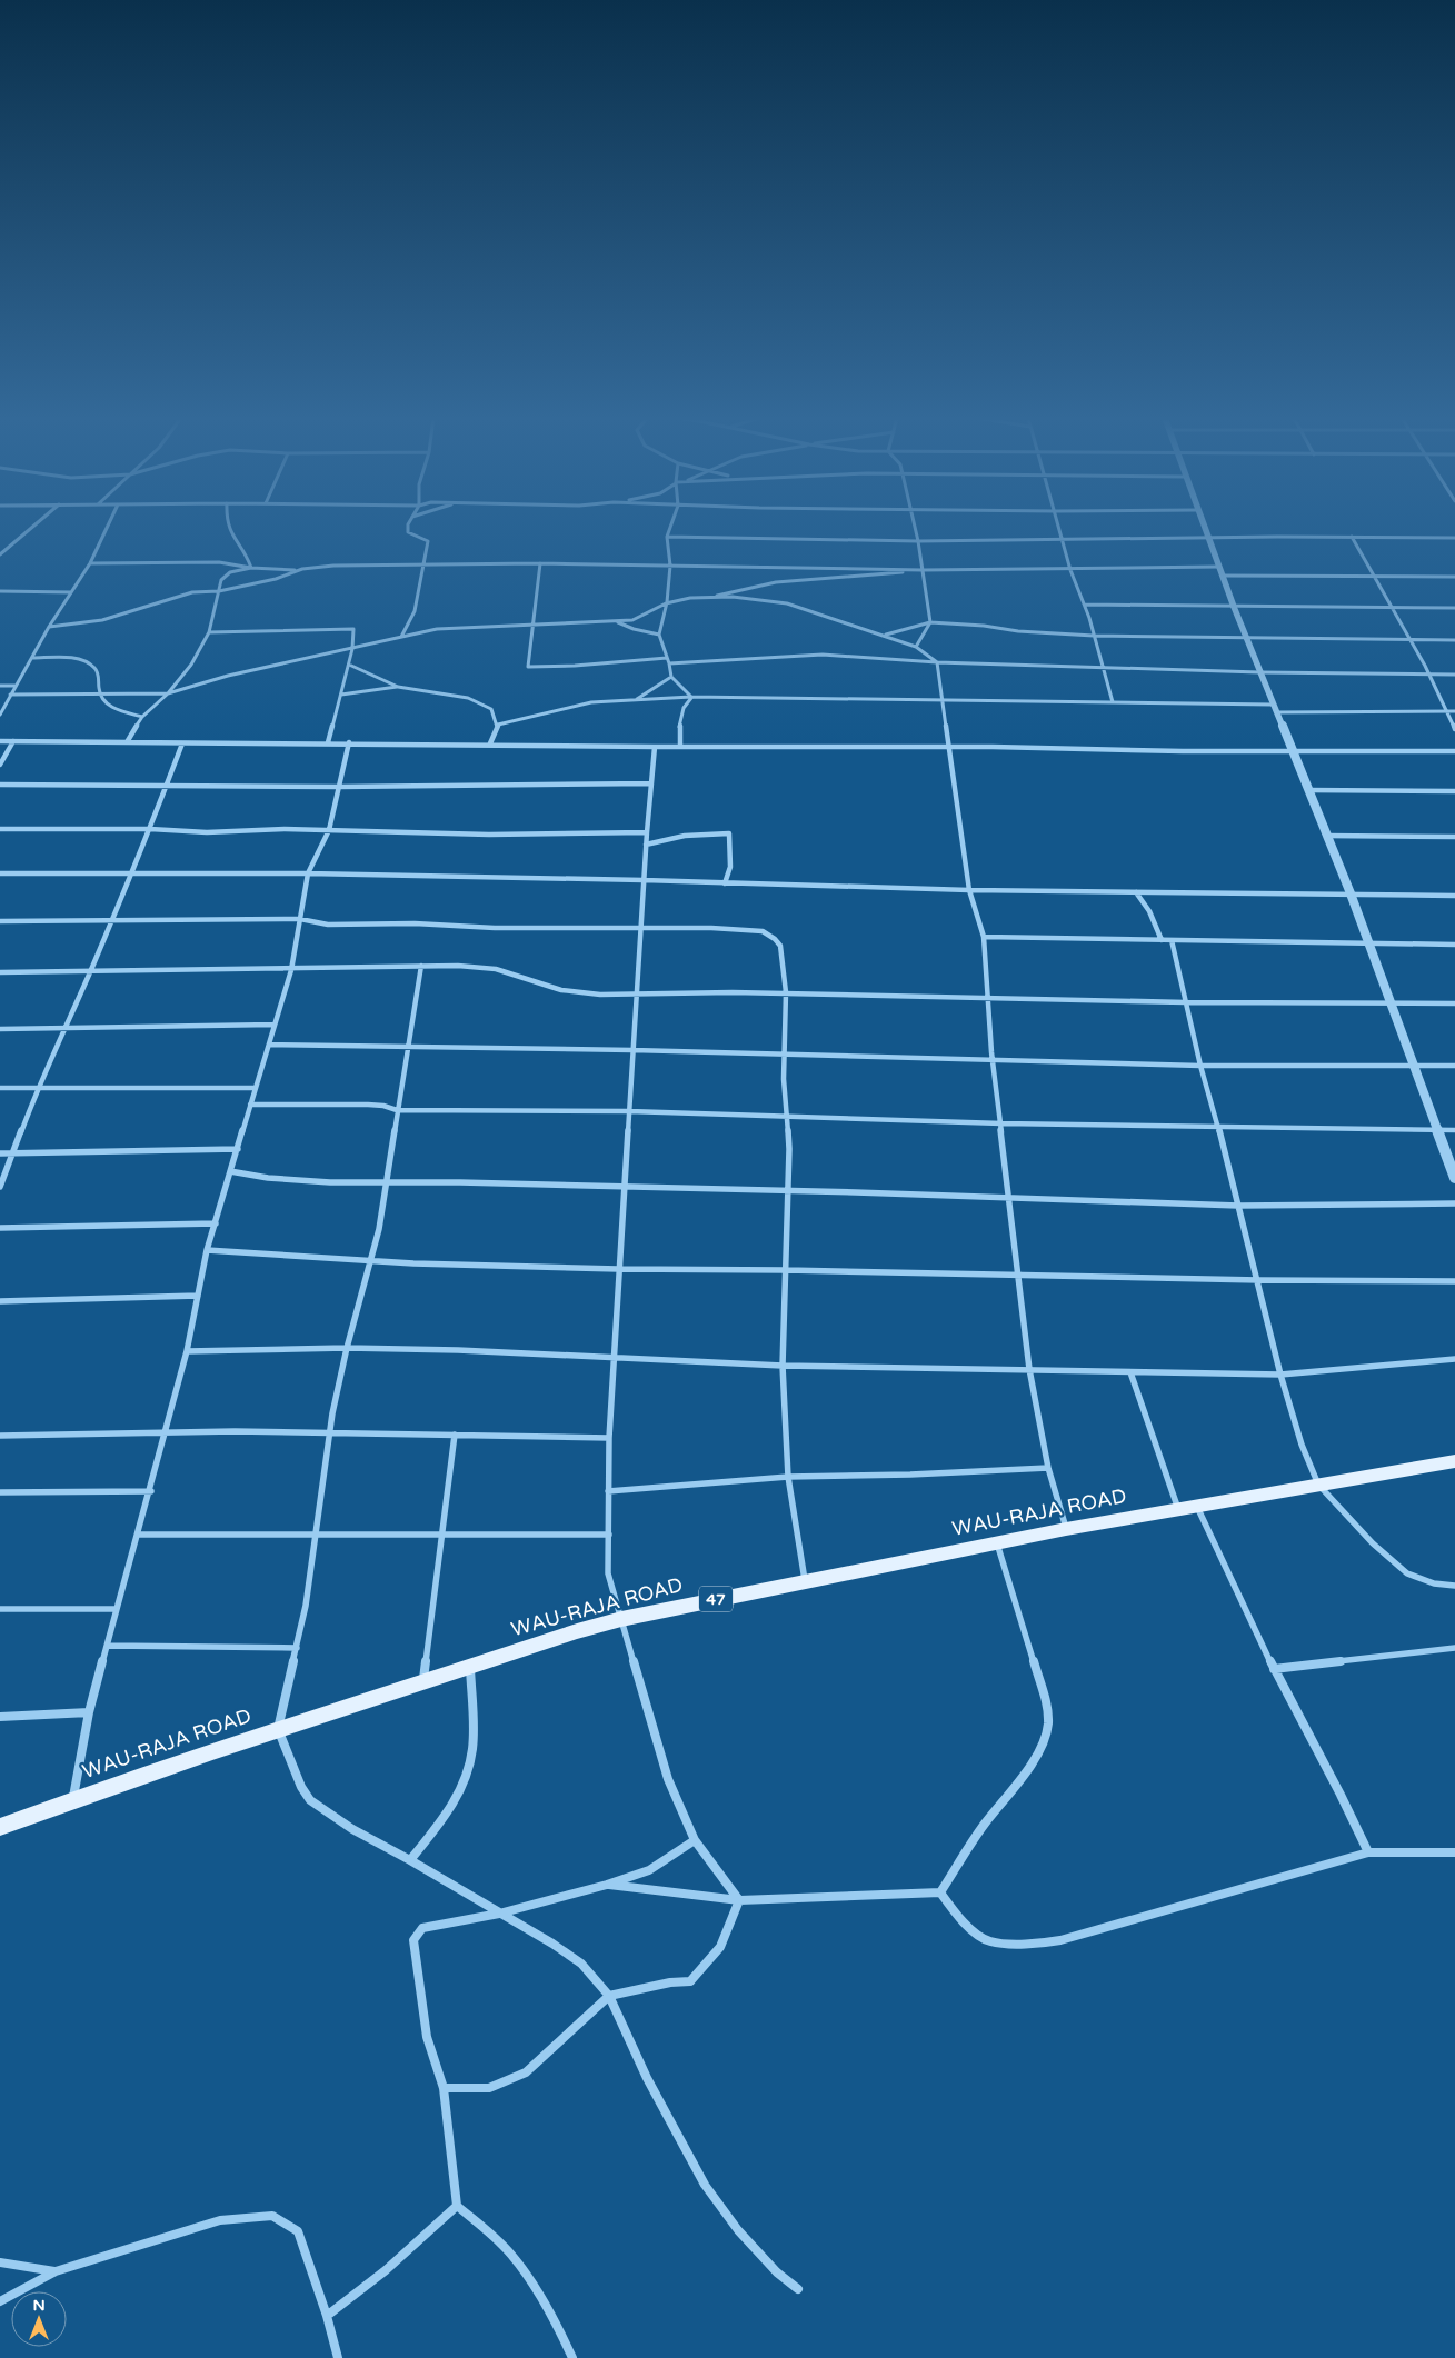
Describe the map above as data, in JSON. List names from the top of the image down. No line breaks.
{"streets":{"main road":["WAU-RAJA ROAD","47"]},"north":"top"}
